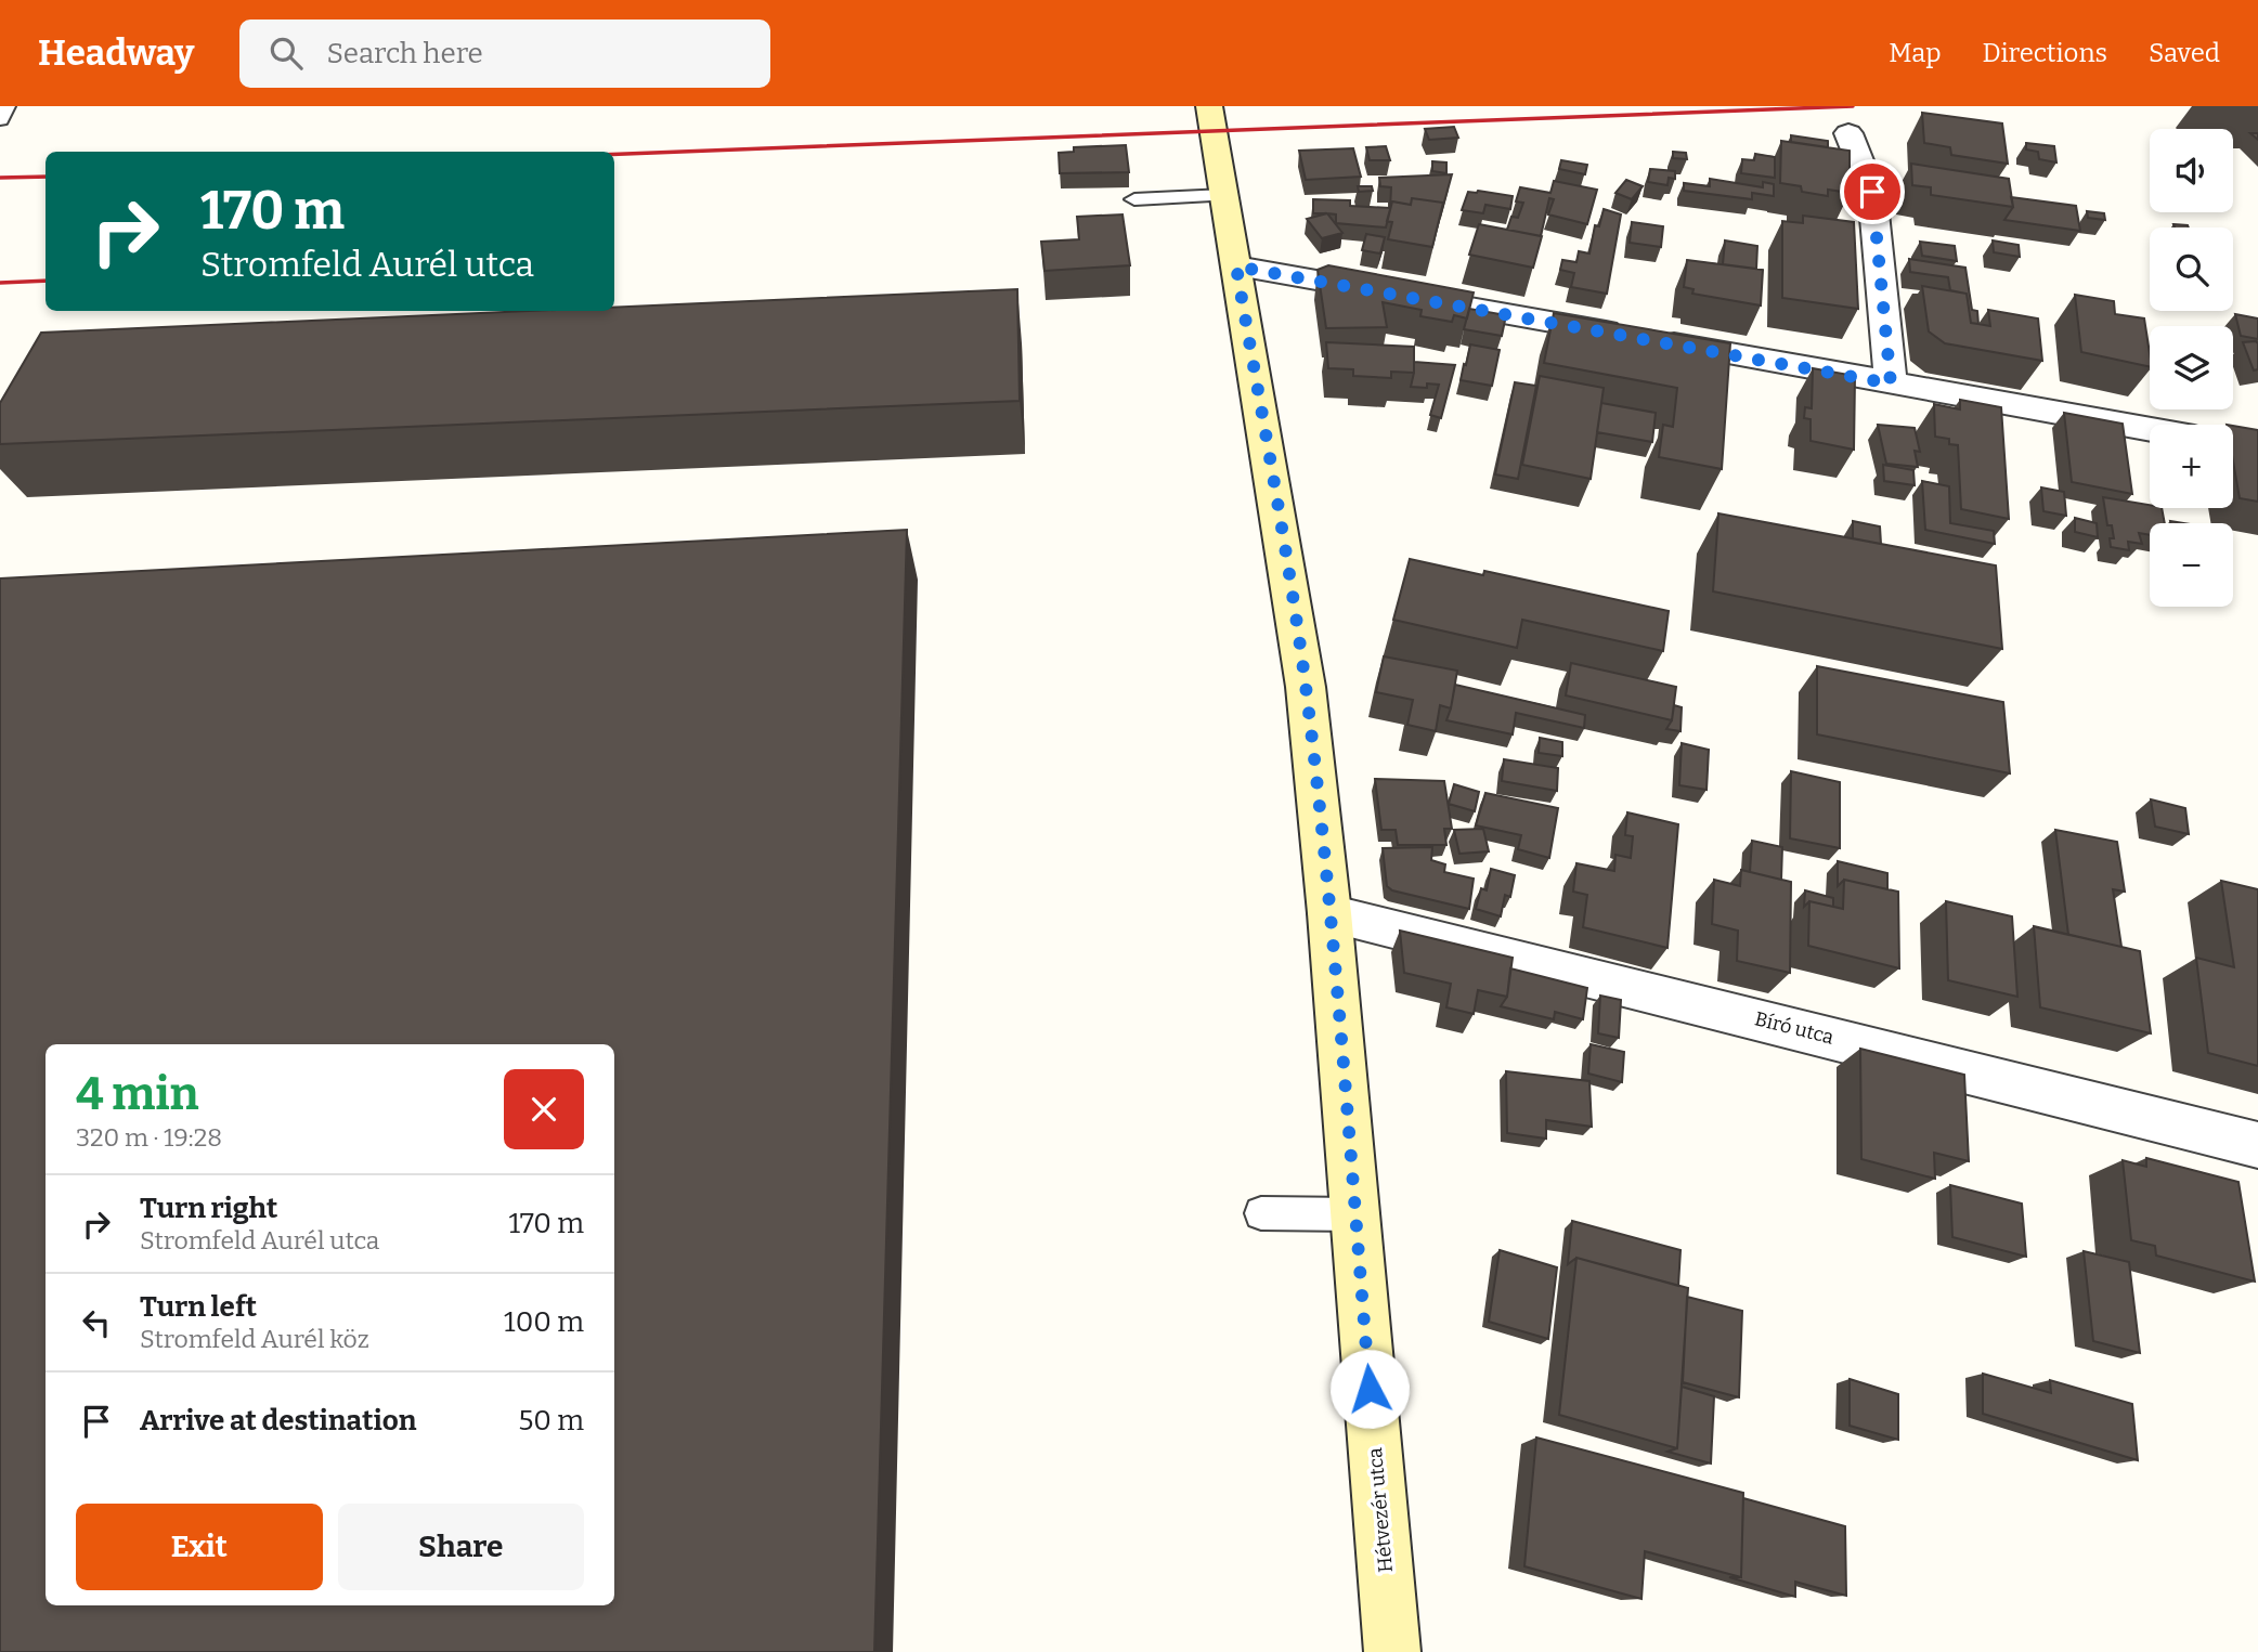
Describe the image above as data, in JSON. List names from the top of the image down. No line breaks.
{"streets":{"street":["Bíró utca","Hétvezér utca"]},"crossings":[["Bíró utca","Hétvezér utca"]],"page":{"header":"Headway","search":"Search here","nav":["Map","Directions","Saved"],"map_buttons":["+","−"],"turn":["170 m","Stromfeld Aurél utca"],"heading":["4 min","320 m · 19:28"],"list":[{"name":"Turn right","note":"Stromfeld Aurél utca","value":"170 m"},{"name":"Turn left","note":"Stromfeld Aurél köz","value":"100 m"},{"name":"Arrive at destination","value":"50 m"}],"buttons":["Exit","Share"]}}
